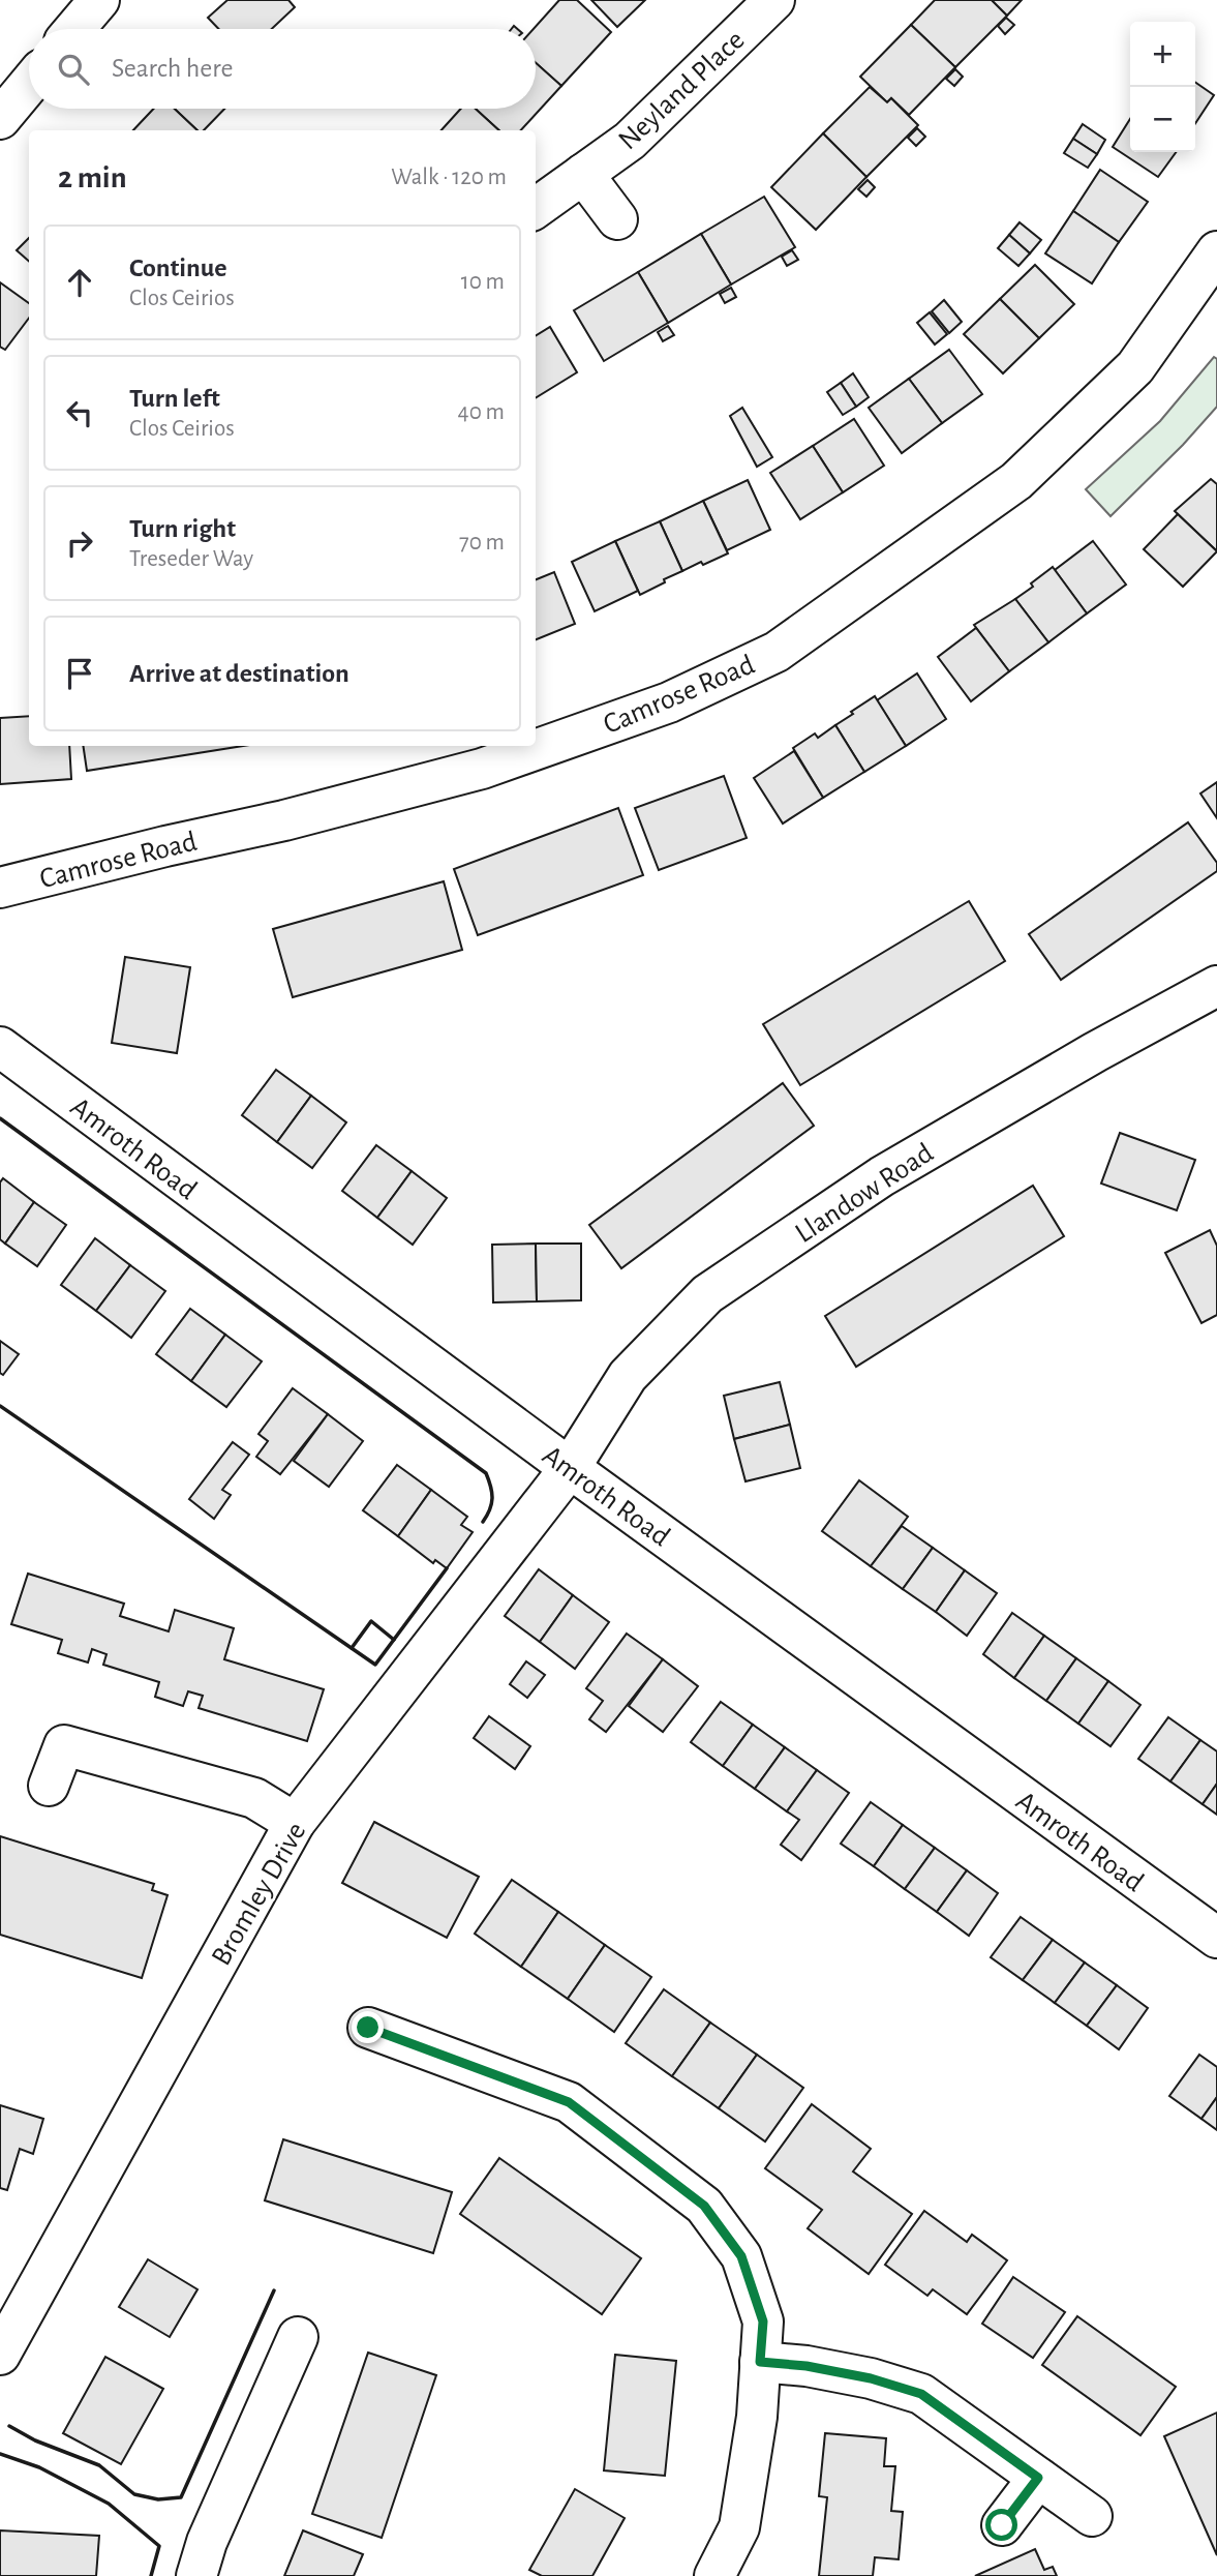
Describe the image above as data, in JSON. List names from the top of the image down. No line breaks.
{"streets":{"street":["Neyland Place","Camrose Road","Amroth Road","Llandow Road","Bromley Drive"]},"crossings":[["Amroth Road","Llandow Road"],["Amroth Road","Bromley Drive"],["Llandow Road","Bromley Drive"]],"page":{"map_buttons":["+","−"],"search":"Search here","heading":["2 min","Walk · 120 m"],"list":[["Continue","Clos Ceirios","10 m"],["Turn left","Clos Ceirios","40 m"],["Turn right","Treseder Way","70 m"],"Arrive at destination"]}}
